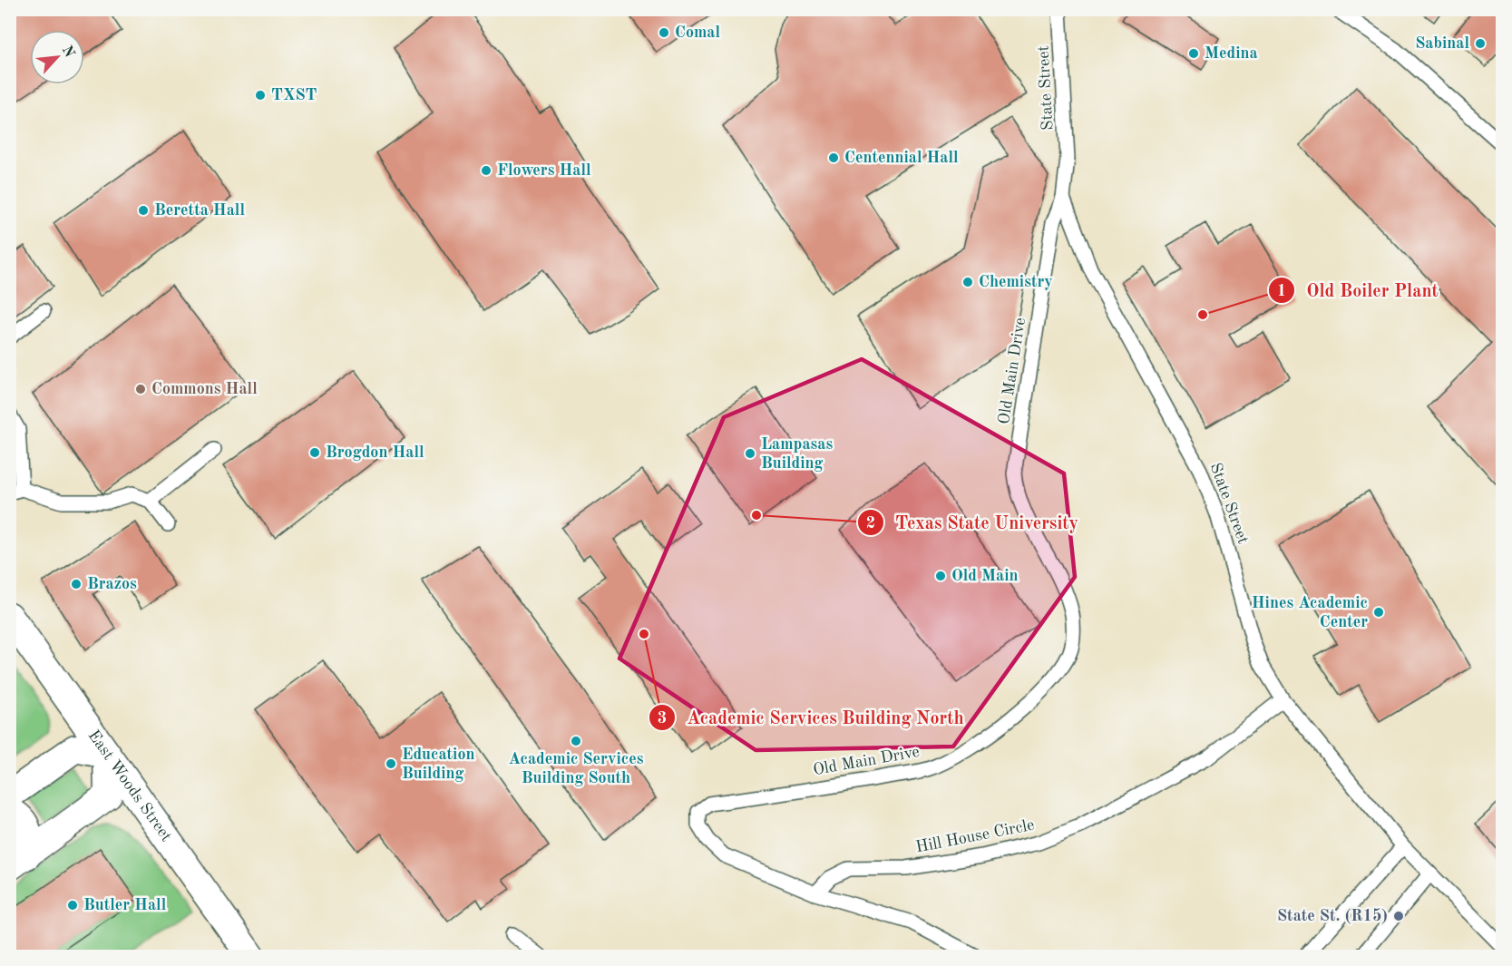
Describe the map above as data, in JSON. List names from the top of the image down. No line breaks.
{"streets":{"street":["East Woods Street"],"lane":["State Street","Old Main Drive","Hill House Circle"]},"crossings":[["State Street","Old Main Drive"],["State Street","Hill House Circle"],["Old Main Drive","Hill House Circle"]],"places":["Comal","Sabinal","Medina","TXST","Centennial Hall","Flowers Hall","Beretta Hall","Chemistry","Old Boiler Plant","Commons Hall","Brogdon Hall","Lampasas Building","Texas State University","Old Main","Brazos","Hines Academic Center","Academic Services Building North","Academic Services Building South","Education Building","Butler Hall","State St. (R15)"],"north":"top right"}
